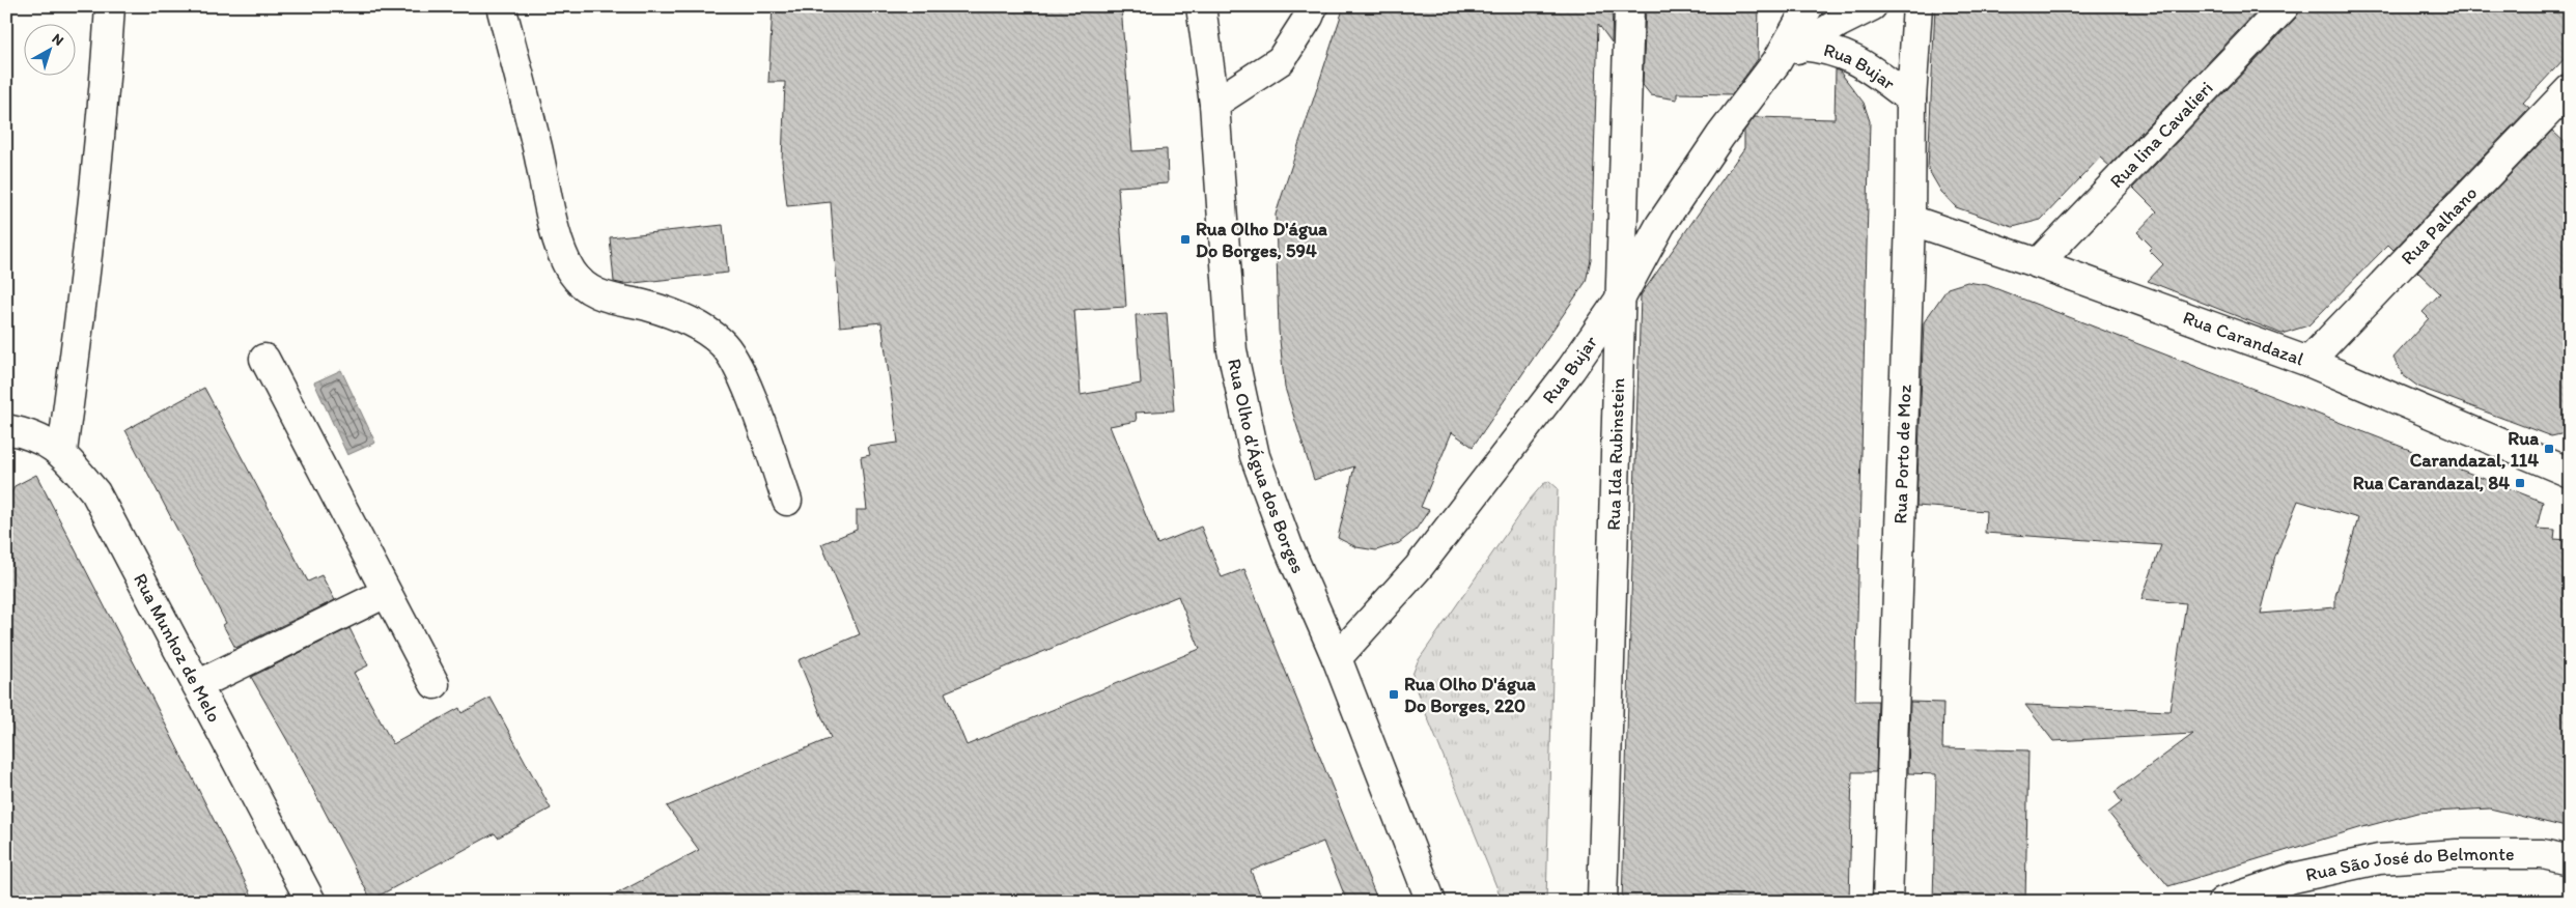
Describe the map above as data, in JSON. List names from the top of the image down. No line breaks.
{"streets":{"street":["Rua Bujar","Rua lina Cavalieri","Rua Palhano","Rua Carandazal","Rua Ida Rubinstein","Rua Porto de Moz","Rua Olho d'Água dos Borges","Rua Munhoz de Melo","Rua São José do Belmonte"]},"crossings":[["Rua Bujar","Rua Ida Rubinstein"],["Rua Bujar","Rua Porto de Moz"],["Rua Bujar","Rua Olho d'Água dos Borges"],["Rua lina Cavalieri","Rua Carandazal"],["Rua Palhano","Rua Carandazal"],["Rua Carandazal","Rua Porto de Moz"]],"places":{"transit":["Rua Olho D'água Do Borges, 594","Rua Carandazal, 114","Rua Carandazal, 84","Rua Olho D'água Do Borges, 220"]},"north":"top right"}
